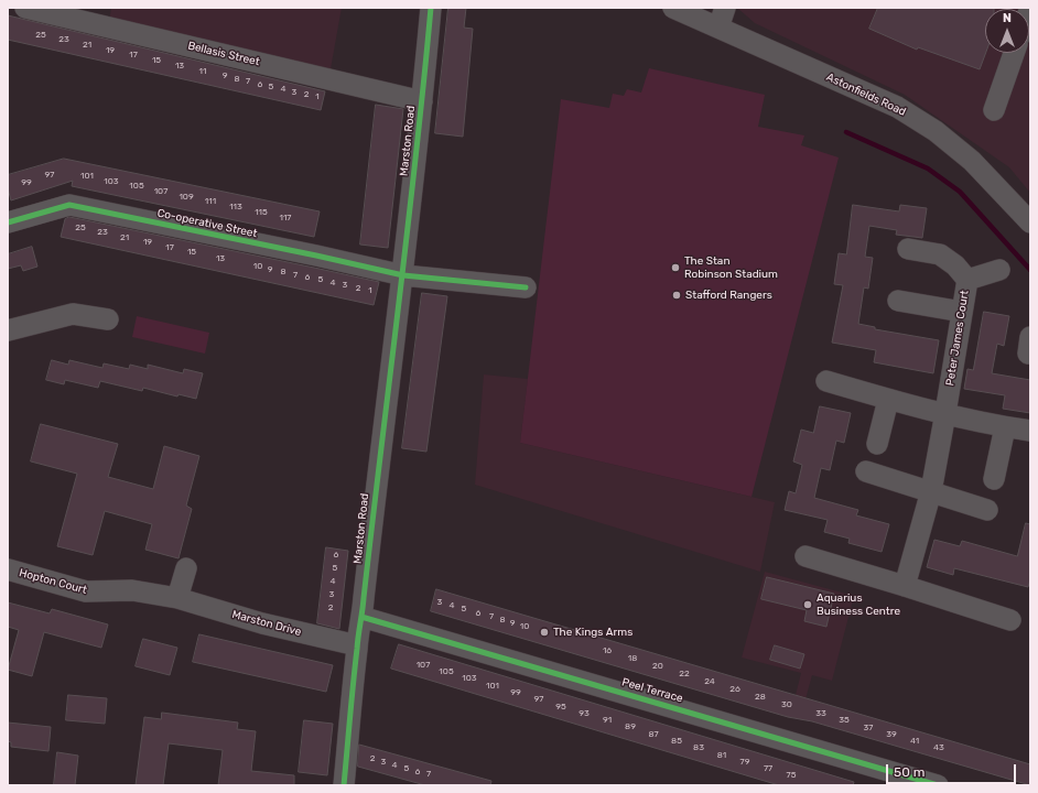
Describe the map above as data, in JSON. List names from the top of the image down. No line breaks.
{"streets":{"street":["Bellasis Street","Astonfields Road","Marston Road","Co-operative Street","Peter James Court","Hopton Court","Marston Drive","Peel Terrace"]},"crossings":[["Bellasis Street","Marston Road"],["Marston Road","Co-operative Street"],["Marston Road","Marston Drive"],["Marston Road","Peel Terrace"],["Hopton Court","Marston Drive"]],"places":["The Stan Robinson Stadium","Stafford Rangers","Aquarius Business Centre","The Kings Arms"],"house_numbers":["25","23","21","19","17","15","13","11","9","8","7","6","5","4","3","2","1","97","101","103","99","105","107","109","111","113","115","117","25","23","21","19","17","15","13","10","9","8","7","6","5","4","3","2","1","6","5","4","3","3","4","2","5","6","7","8","9","10","16","18","107","20","105","22","103","24","101","26","99","28","97","30","95","93","33","91","35","89","37","87","39","85","41","83","43","81","2","3","79","4","5","77","6","7","75"],"scale_bar":"50 m","north":"top"}
